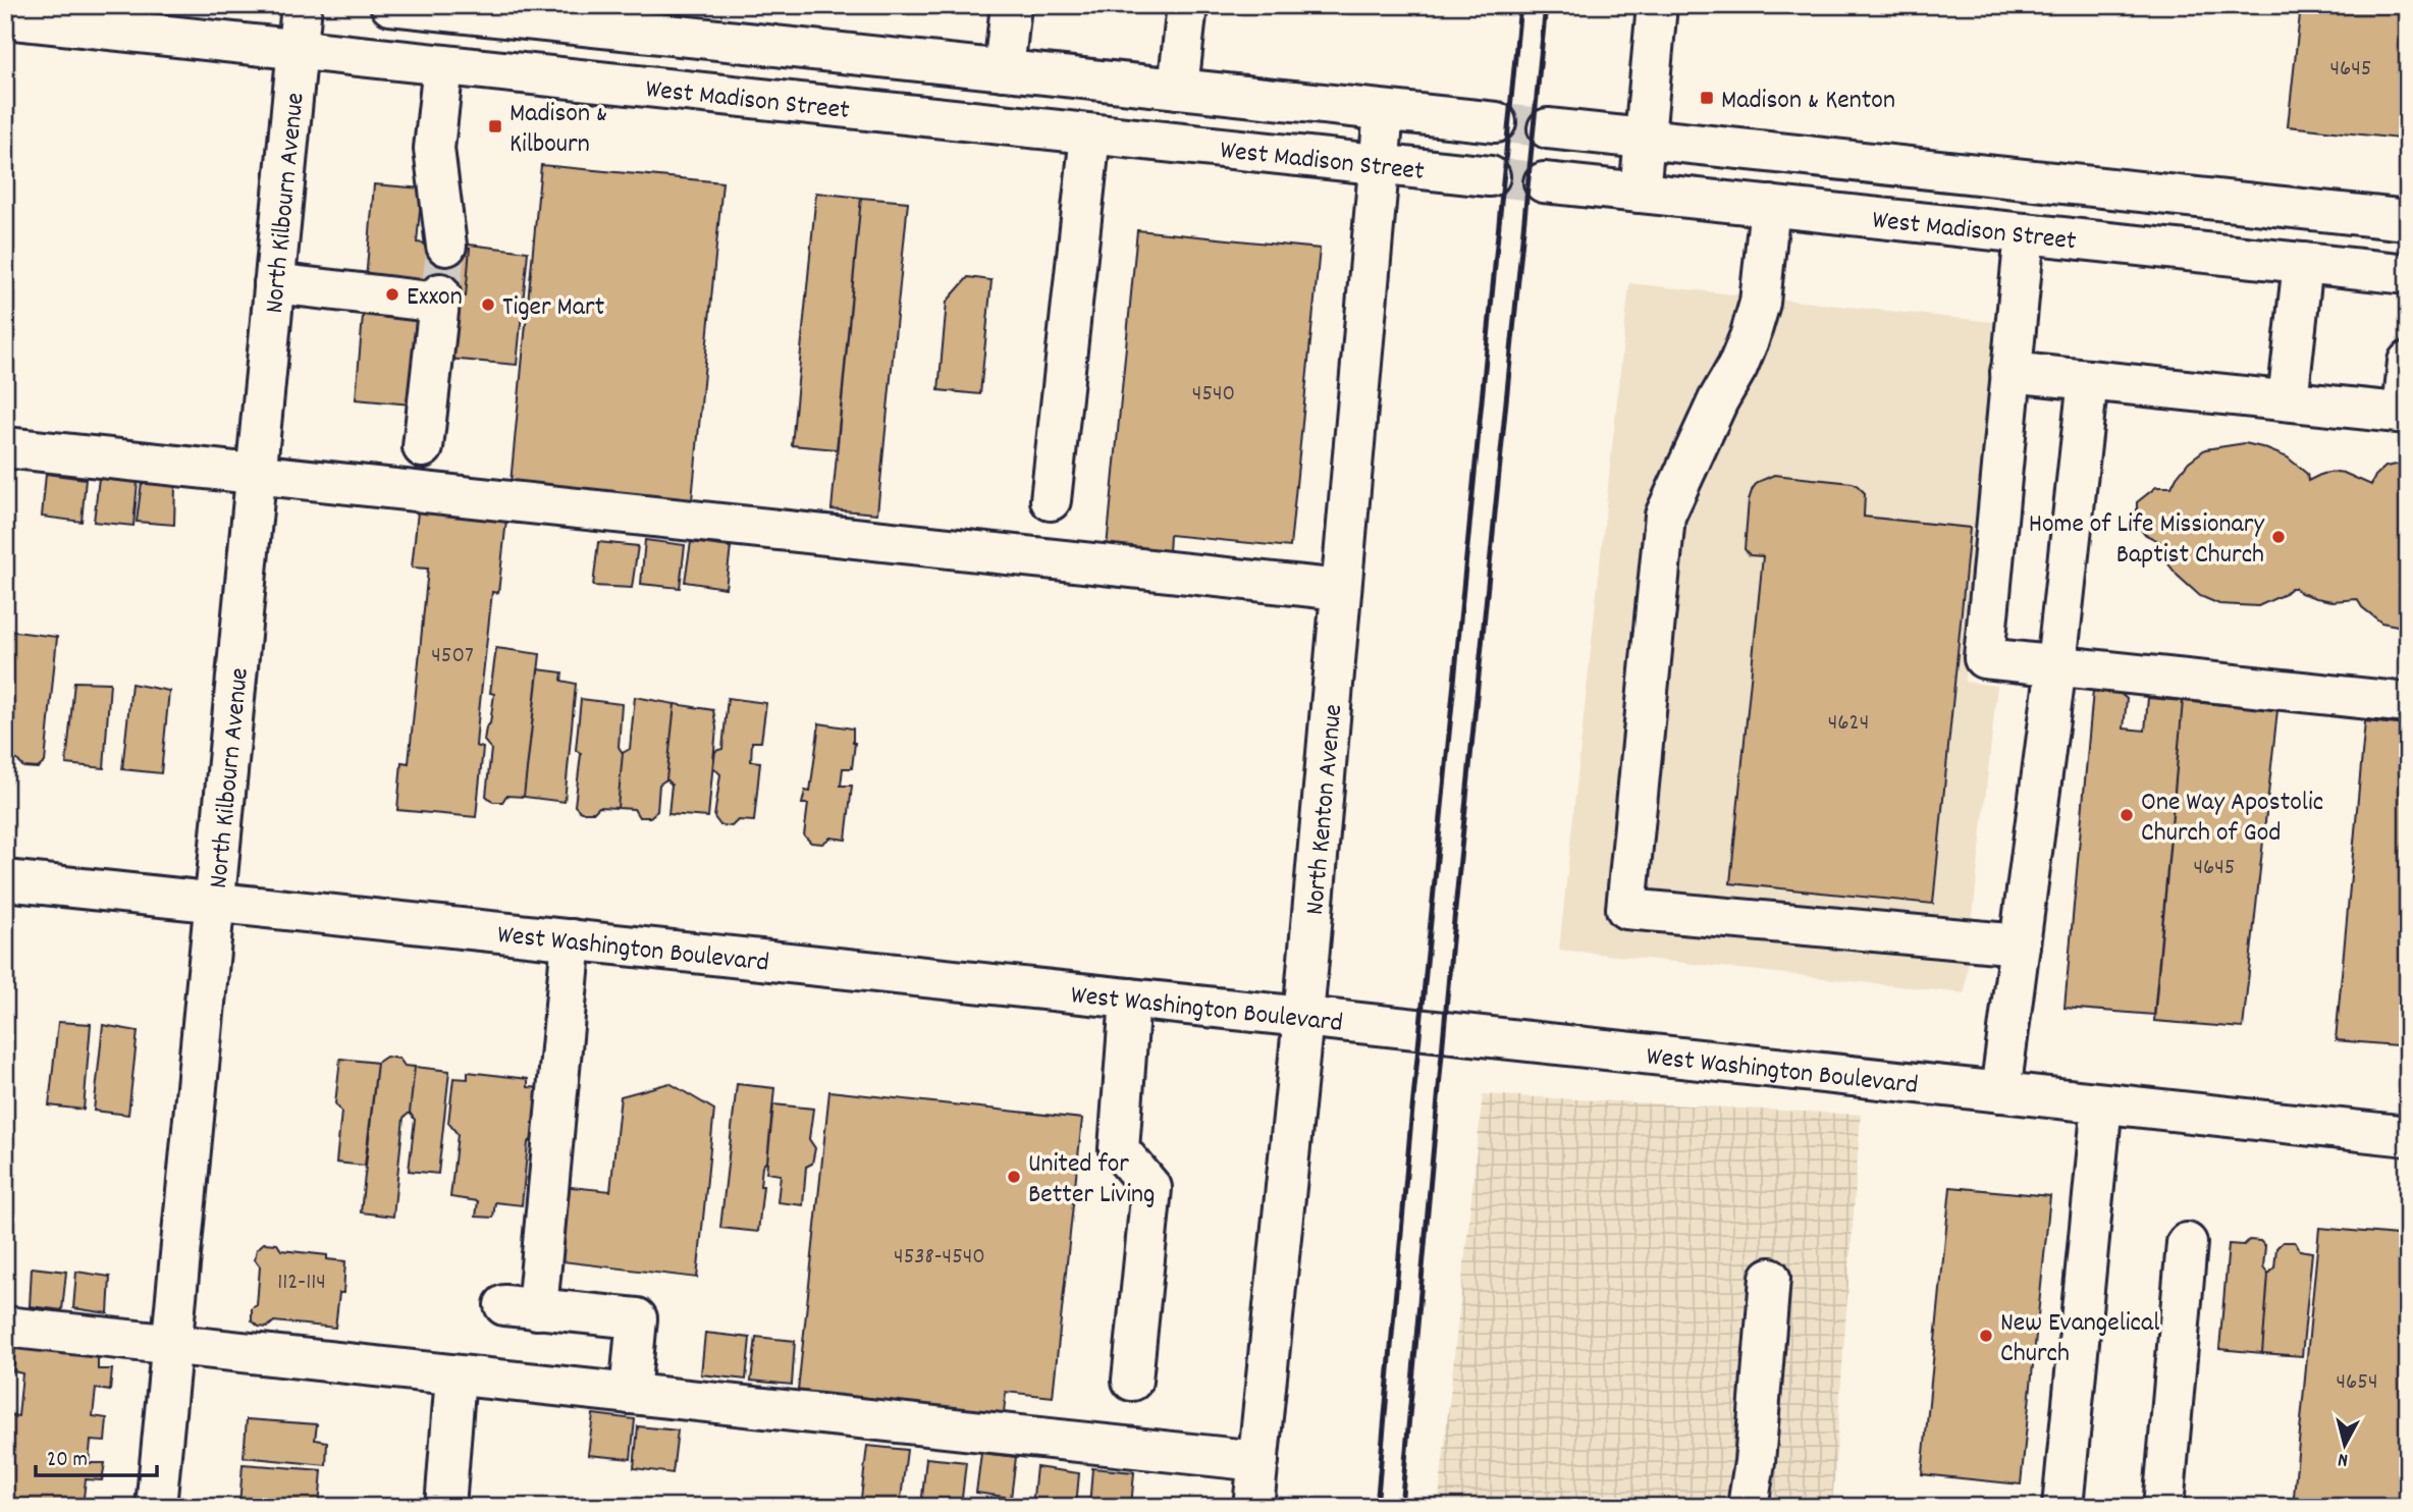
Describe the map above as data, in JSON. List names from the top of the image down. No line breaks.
{"streets":{"street":["West Madison Street","North Kilbourn Avenue","North Kenton Avenue","West Washington Boulevard"]},"crossings":[["West Madison Street","North Kilbourn Avenue"],["West Madison Street","North Kenton Avenue"],["North Kilbourn Avenue","West Washington Boulevard"],["North Kenton Avenue","West Washington Boulevard"]],"places":{"transit":["Madison & Kenton","Madison & Kilbourn"],"other":["Exxon","Tiger Mart","Home of Life Missionary Baptist Church","One Way Apostolic Church of God","United for Better Living","New Evangelical Church"]},"house_numbers":["4645","4540","4507","4624","4645","4538-4540","112-114","4654"],"scale_bar":"20 m","north":"bottom"}
